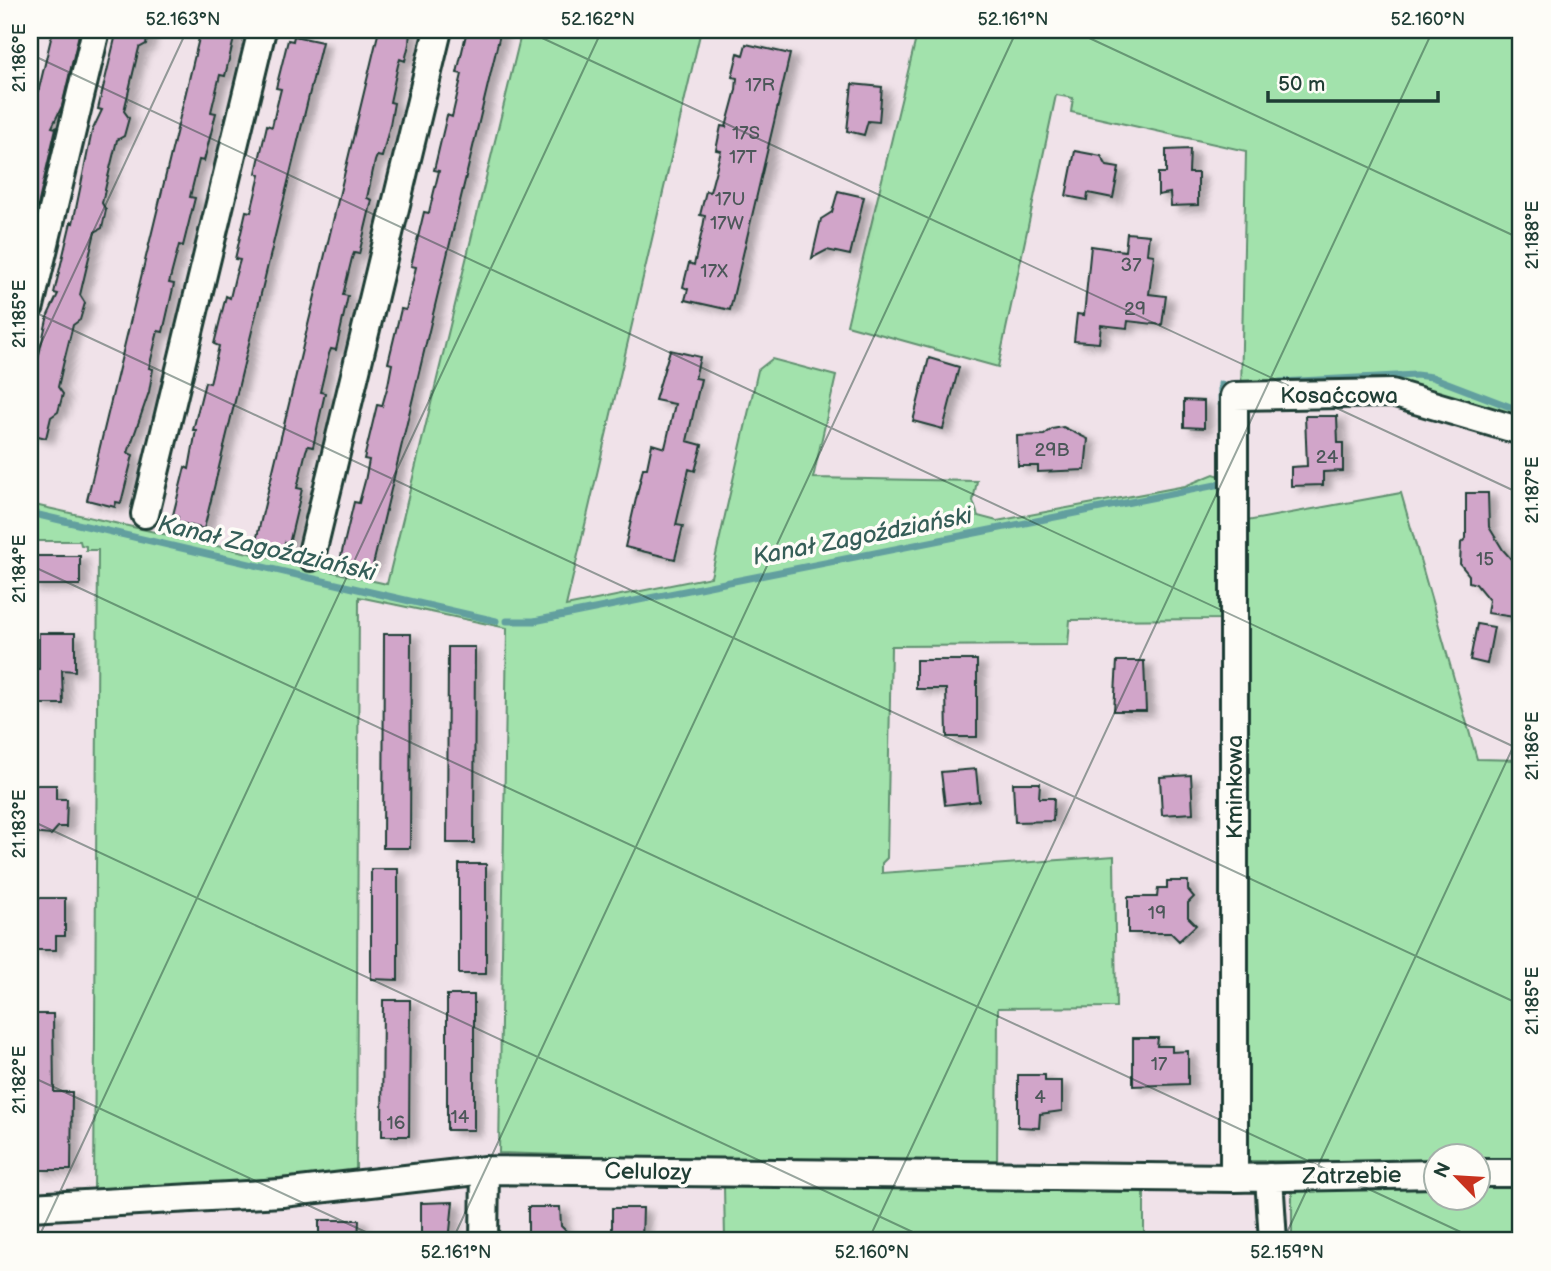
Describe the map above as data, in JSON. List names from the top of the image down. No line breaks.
{"streets":{"street":["Kosaćcowa","Kminkowa","Celulozy","Zatrzebie"]},"crossings":[["Kosaćcowa","Kminkowa"],["Kminkowa","Celulozy"],["Celulozy","Zatrzebie"]],"water":["Kanał Zagoździański"],"house_numbers":["17R","17S","17T","17U","17W","37","17X","29","29B","24","15","19","17","4","14","16"],"scale_bar":"50 m","north":"top left","coordinates":["52.163°N","52.162°N","52.161°N","52.160°N","21.186°E","21.188°E","21.185°E","21.187°E","21.184°E","21.183°E","21.182°E","52.159°N"]}
